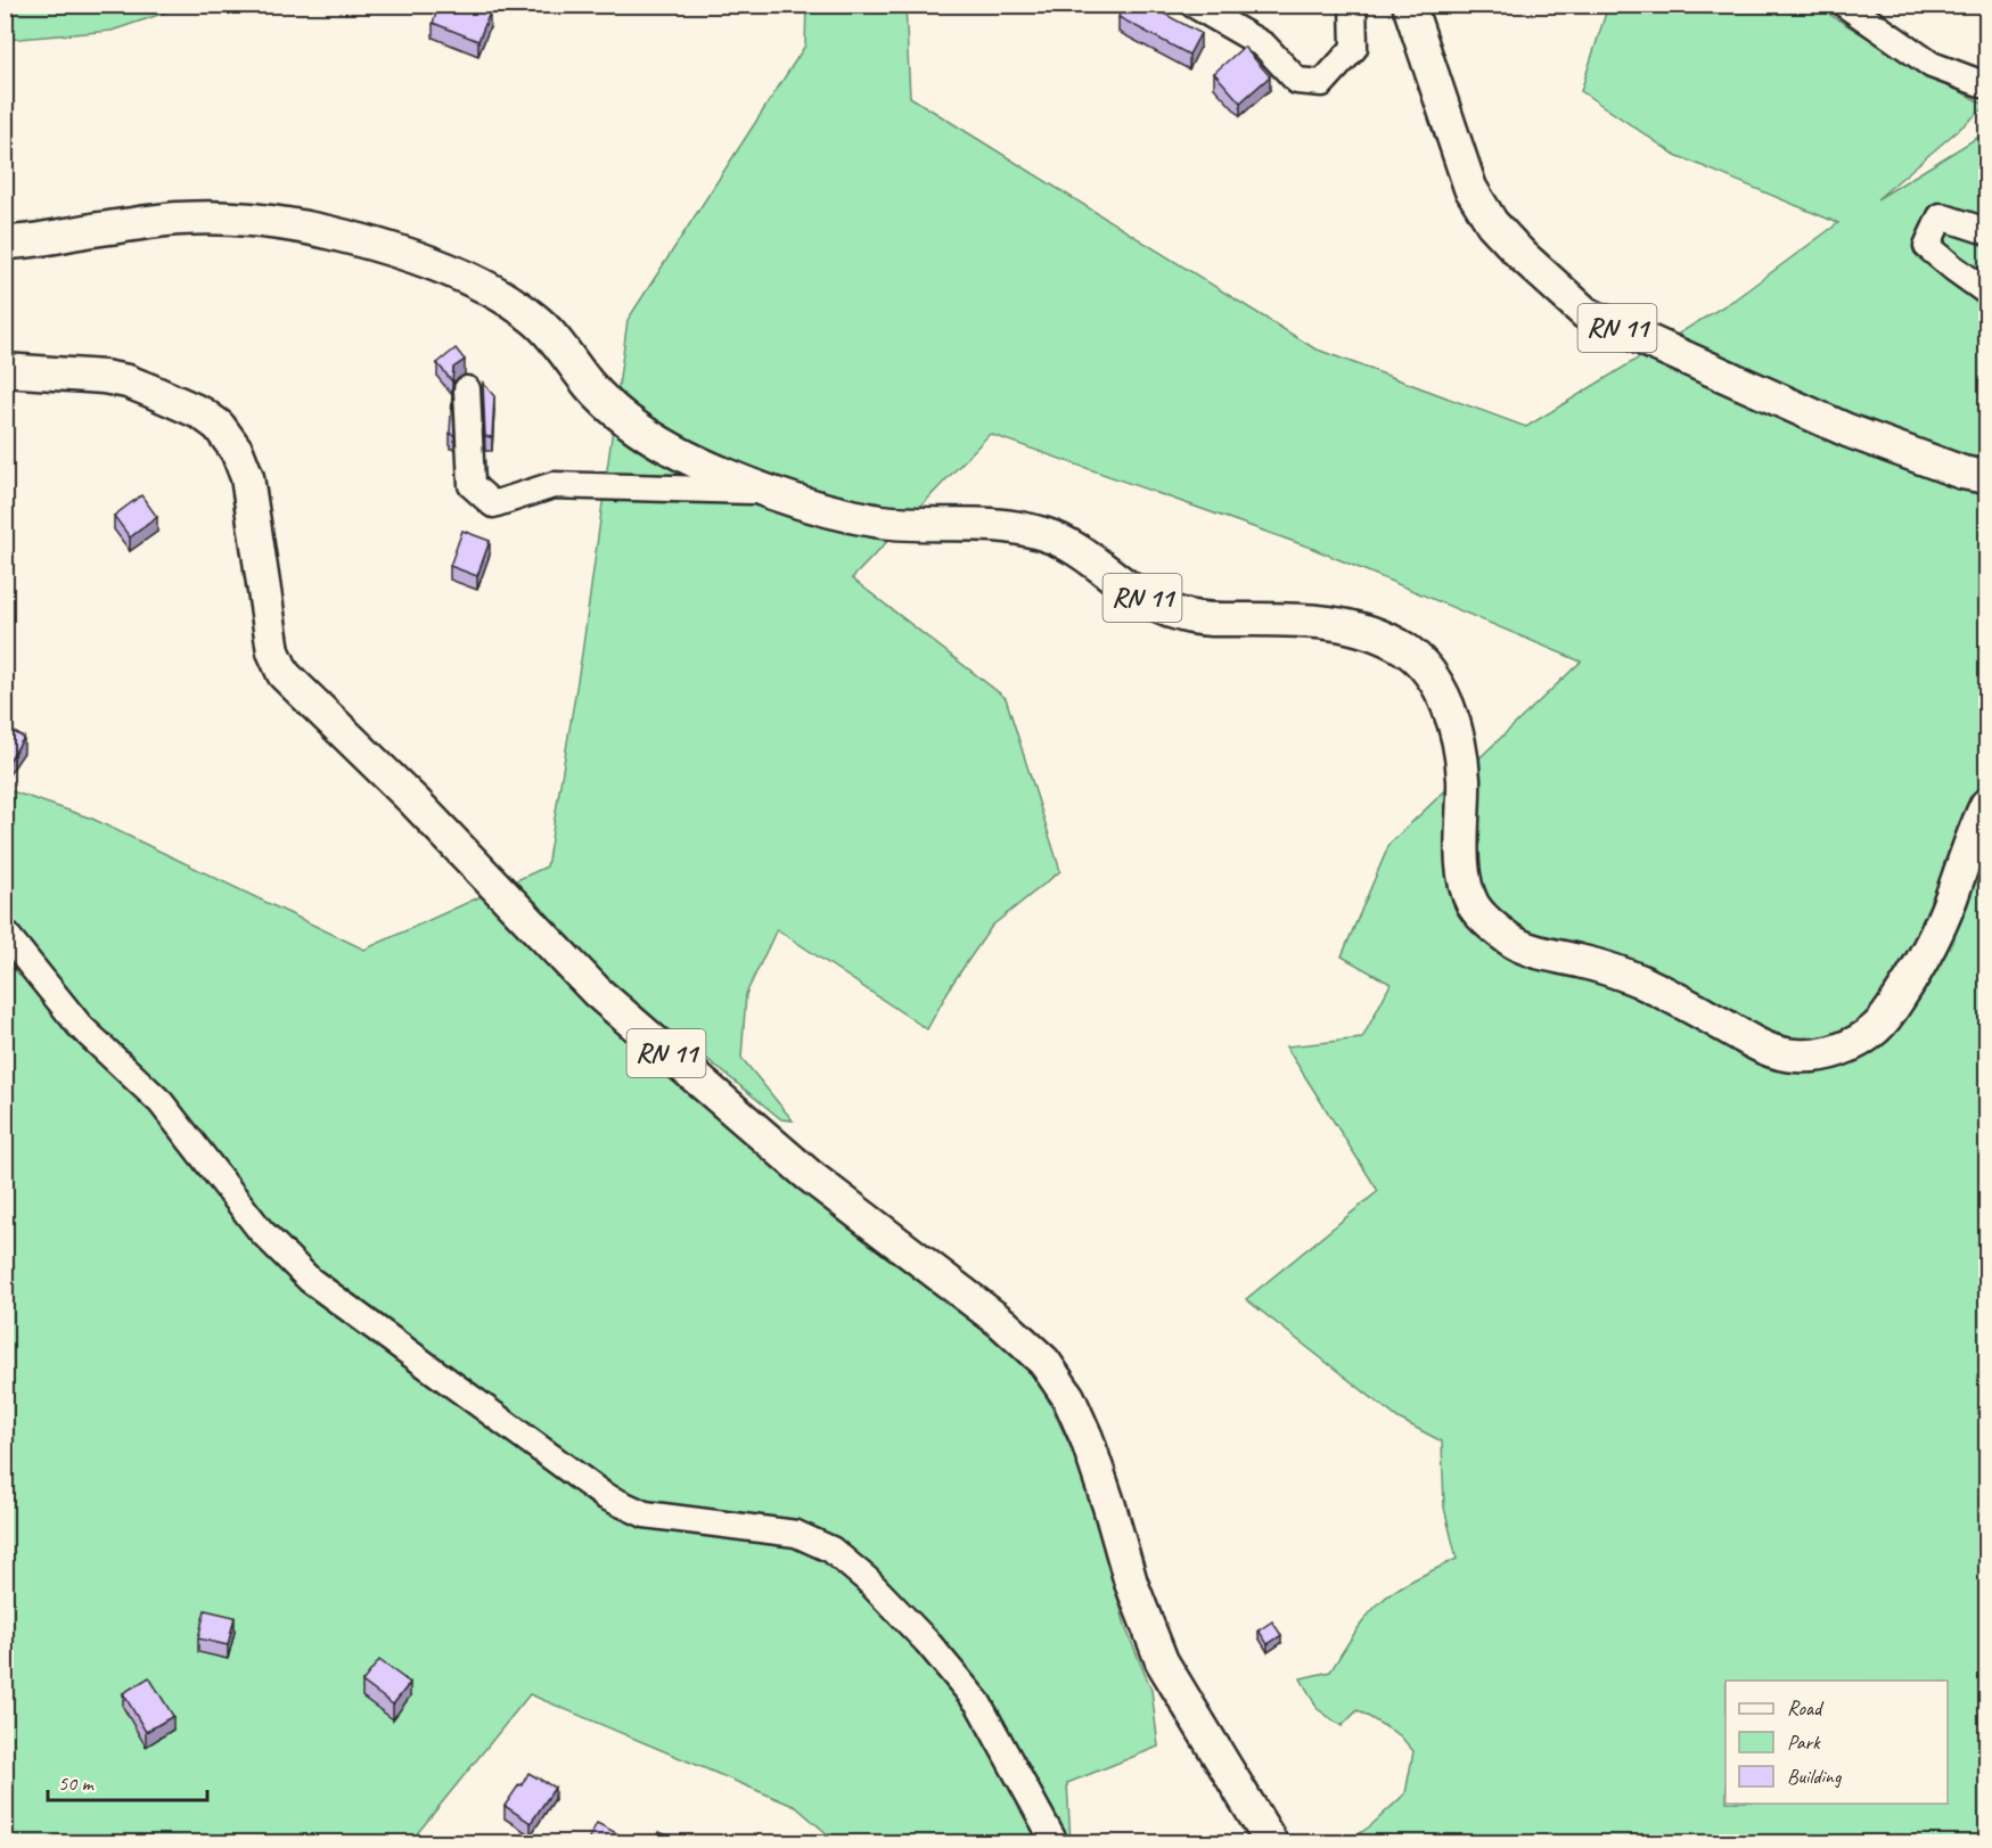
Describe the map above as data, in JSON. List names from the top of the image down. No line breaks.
{"streets":{"main road":["RN 11"]},"legend":["Road","Park","Building"],"scale_bar":"50 m"}
